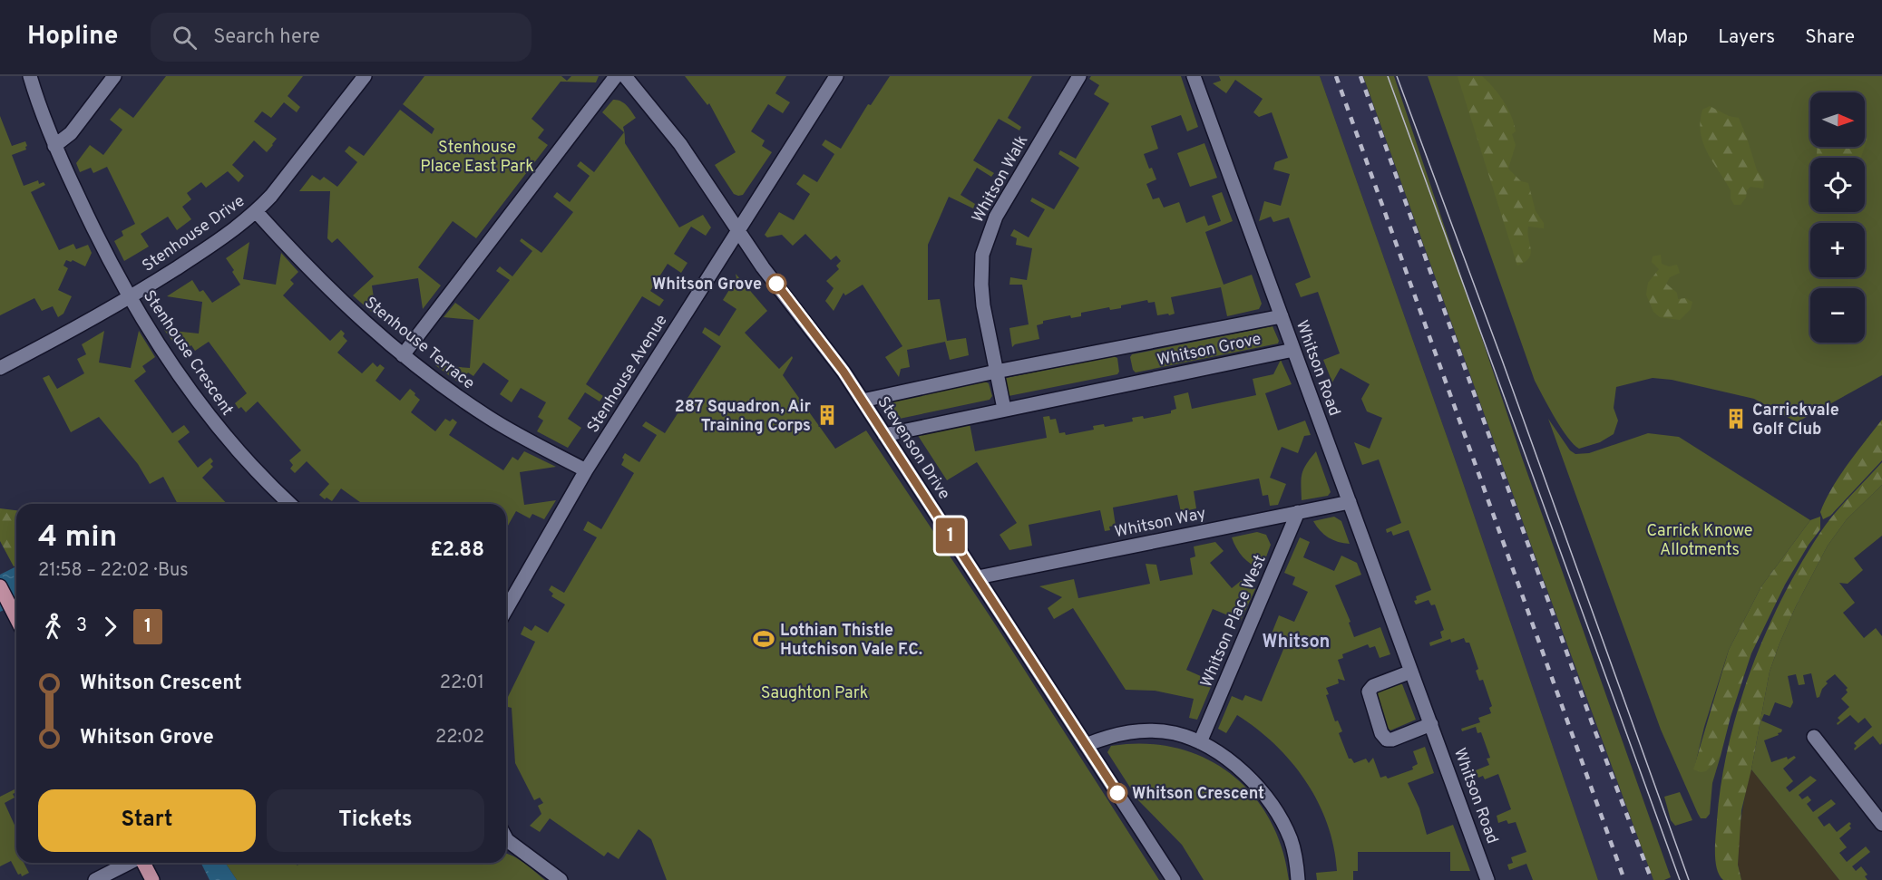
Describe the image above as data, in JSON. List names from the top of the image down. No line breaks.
{"streets":{"street":["Whitson Walk","Stenhouse Drive","Stenhouse Terrace","Whitson Grove","Stenhouse Crescent","Whitson Road","Stenhouse Avenue","Stevenson Drive","Whitson Way","Whitson Place West"]},"crossings":[["Whitson Walk","Whitson Grove"],["Stenhouse Drive","Stenhouse Terrace"],["Stenhouse Drive","Stenhouse Crescent"],["Stenhouse Terrace","Stenhouse Avenue"],["Whitson Grove","Whitson Road"],["Whitson Grove","Stevenson Drive"],["Whitson Road","Whitson Way"],["Stenhouse Avenue","Stevenson Drive"],["Stevenson Drive","Whitson Way"],["Whitson Way","Whitson Place West"]],"districts":["Whitson"],"parks":["Stenhouse Place East Park","Carrick Knowe Allotments","Saughton Park"],"places":{"other":["Whitson Grove","Whitson Crescent"],"building":["287 Squadron, Air Training Corps","Carrickvale Golf Club"],"sports":["Lothian Thistle Hutchison Vale F.C."]},"lines":["bus line 1"],"north":"right","page":{"header":"Hopline","search":"Search here","nav":["Map","Layers","Share"],"on_map":"1","map_buttons":["+","−"],"heading":["4 min","21:58 – 22:02 · Bus","£2.88"],"legs":["3","1"],"list":[{"name":"Whitson Crescent","value":"22:01"},{"name":"Whitson Grove","value":"22:02"}],"buttons":["Start","Tickets"]}}
